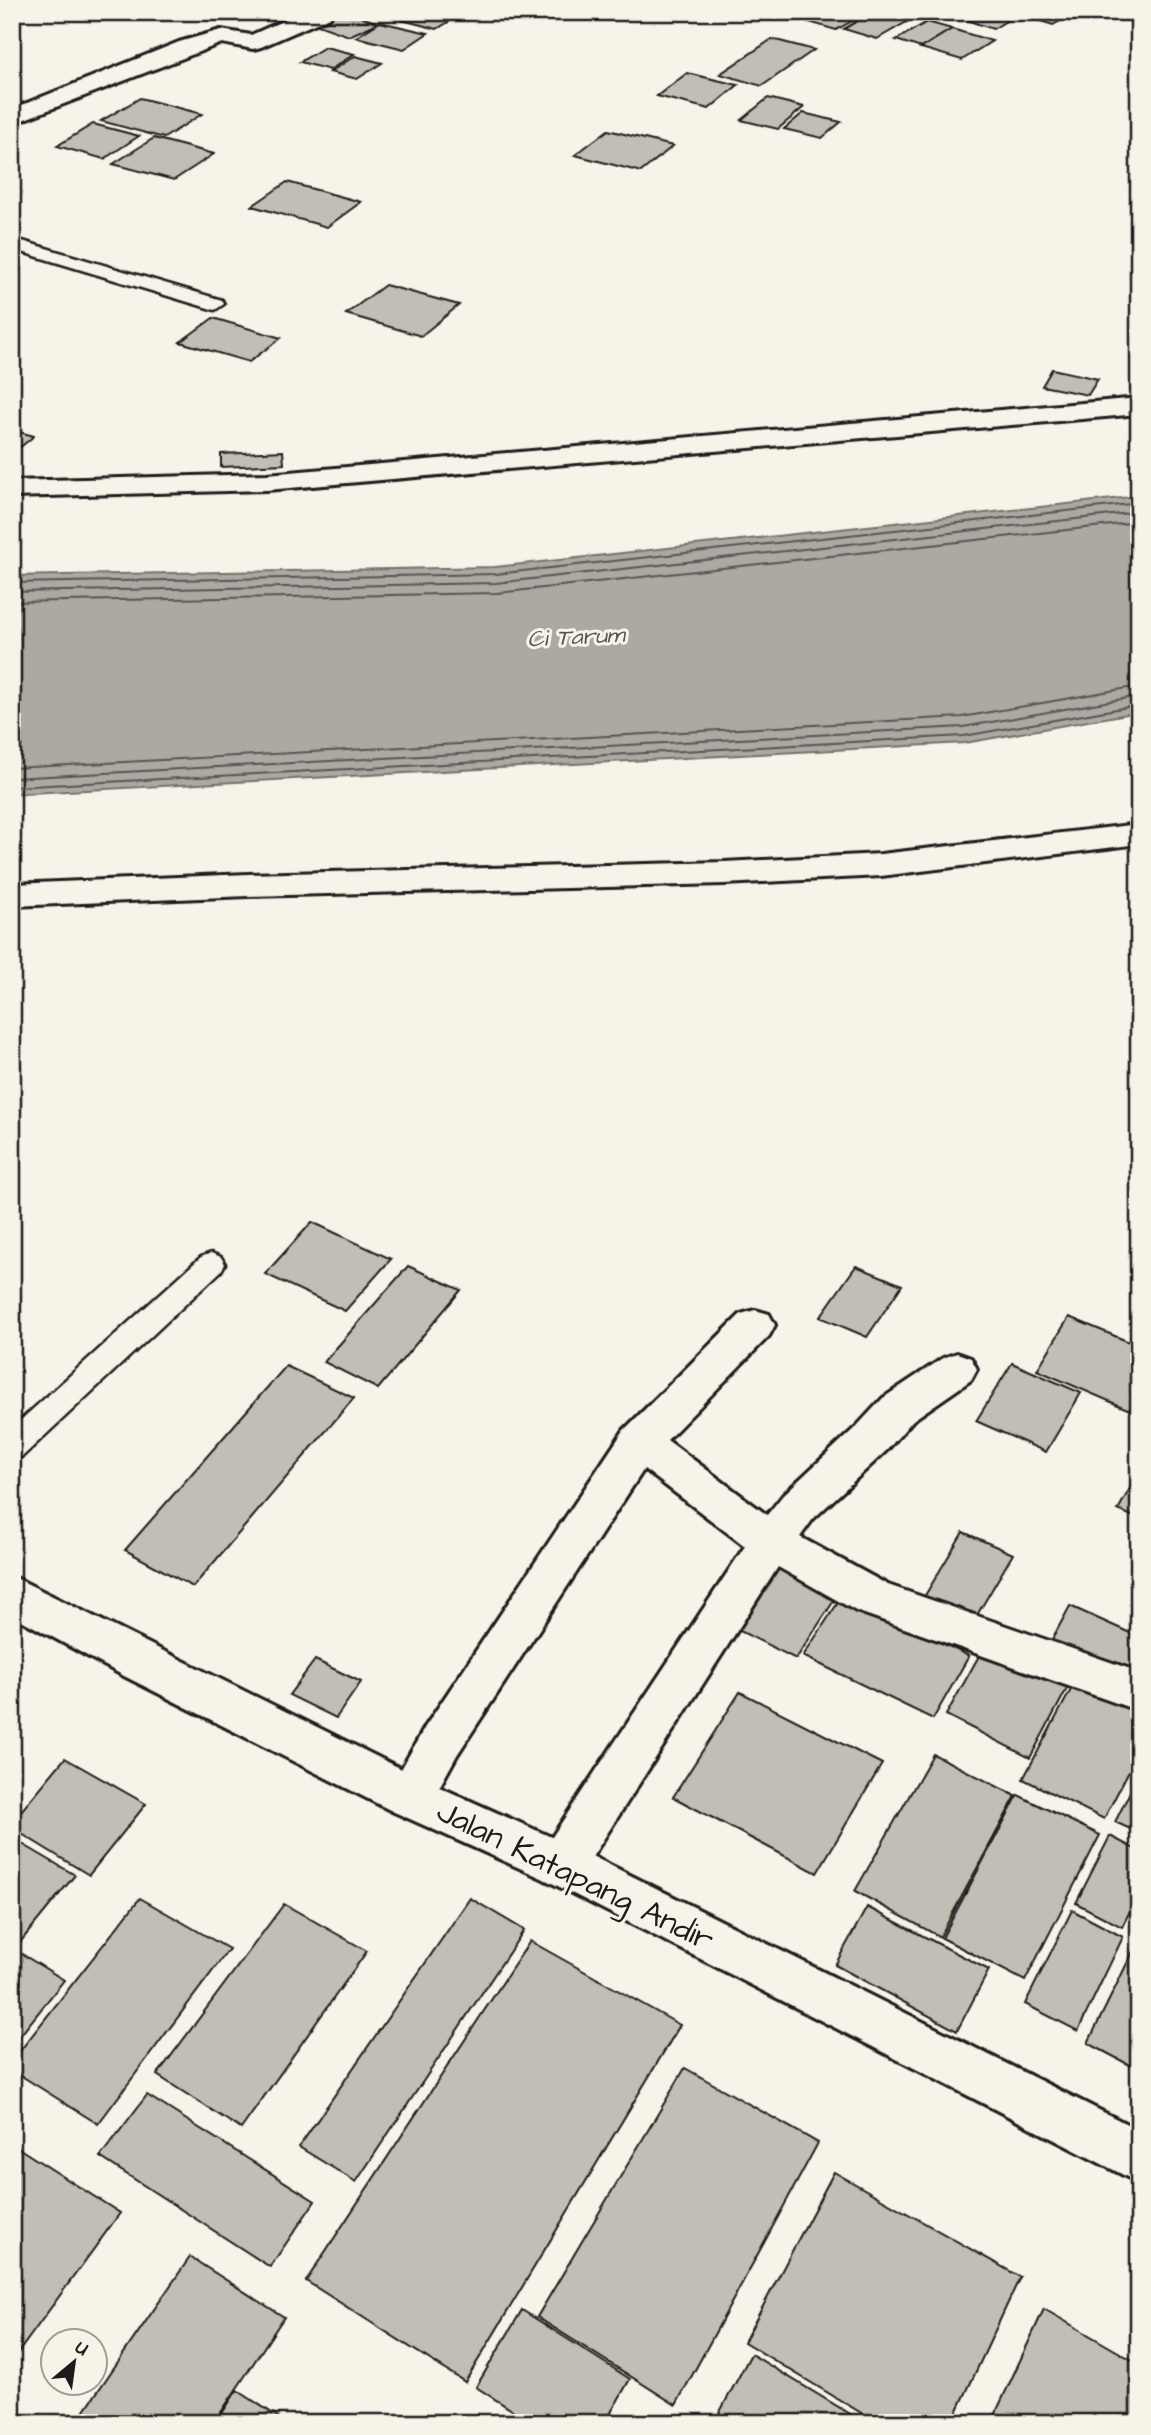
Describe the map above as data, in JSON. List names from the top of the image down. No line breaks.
{"streets":{"street":["Jalan Katapang Andir"]},"water":["Ci Tarum"],"north":"top right"}
